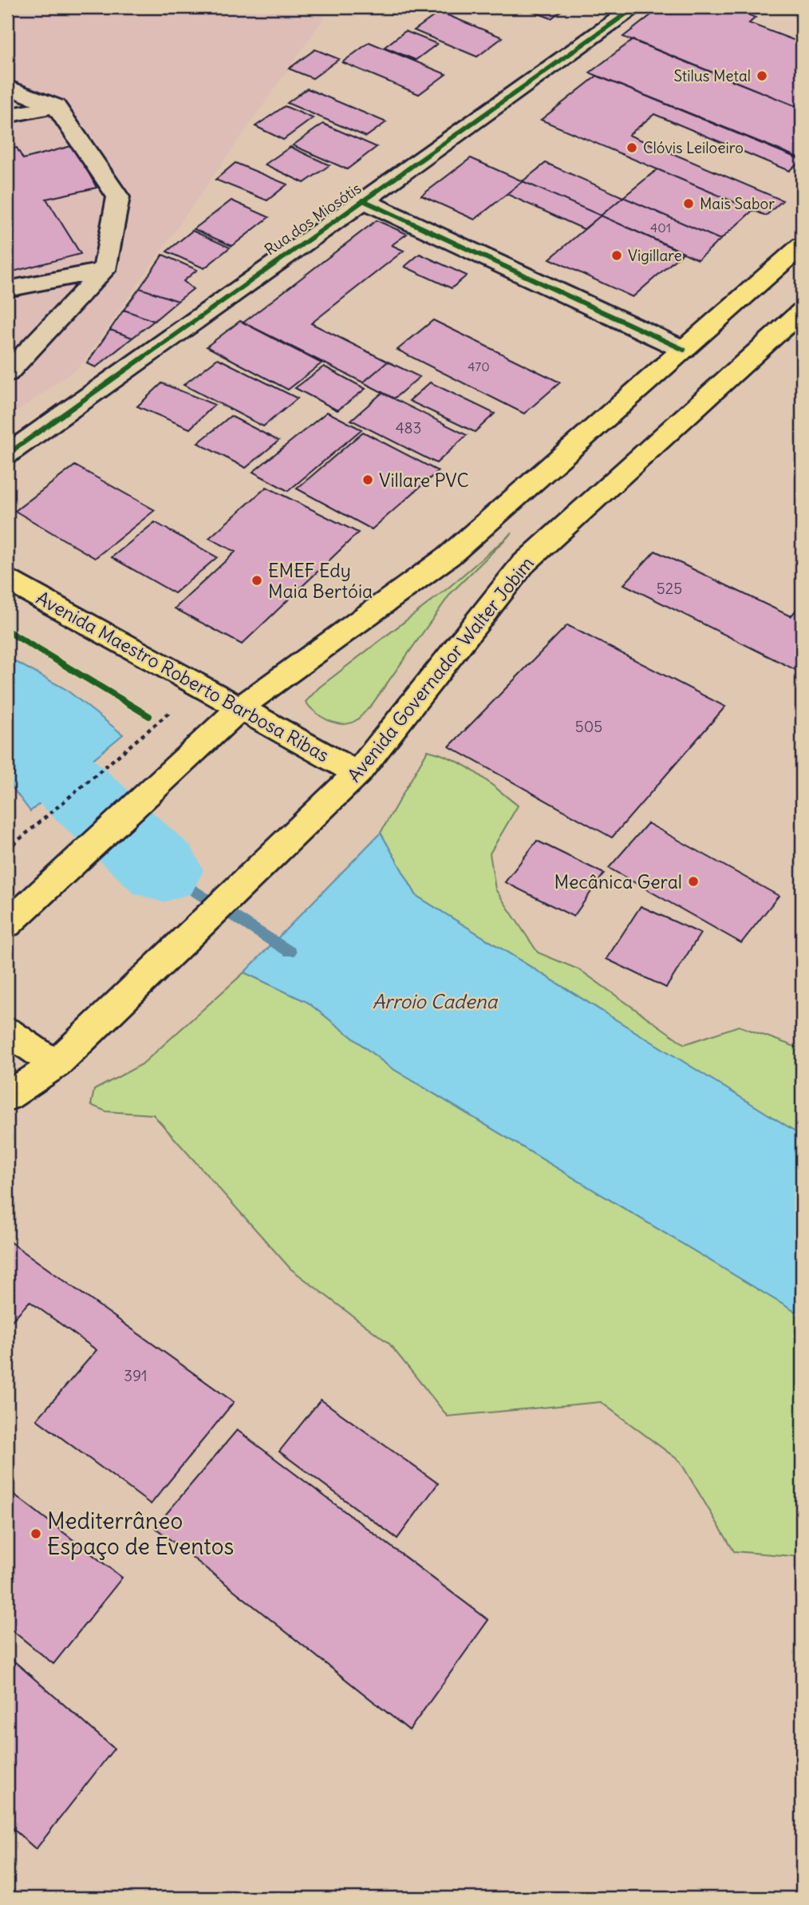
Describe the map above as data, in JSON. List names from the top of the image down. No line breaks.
{"streets":{"main road":["Avenida Governador Walter Jobim","Avenida Maestro Roberto Barbosa Ribas"],"street":["Rua dos Miosótis"]},"crossings":[["Avenida Governador Walter Jobim","Avenida Maestro Roberto Barbosa Ribas"]],"water":["Arroio Cadena"],"places":["Stilus Metal","Clóvis Leiloeiro","Mais Sabor","Vigillare","Villare PVC","EMEF Edy Maia Bertóia","Mecânica Geral","Mediterrâneo Espaço de Eventos"],"house_numbers":["401","470","483","525","505","391"]}
